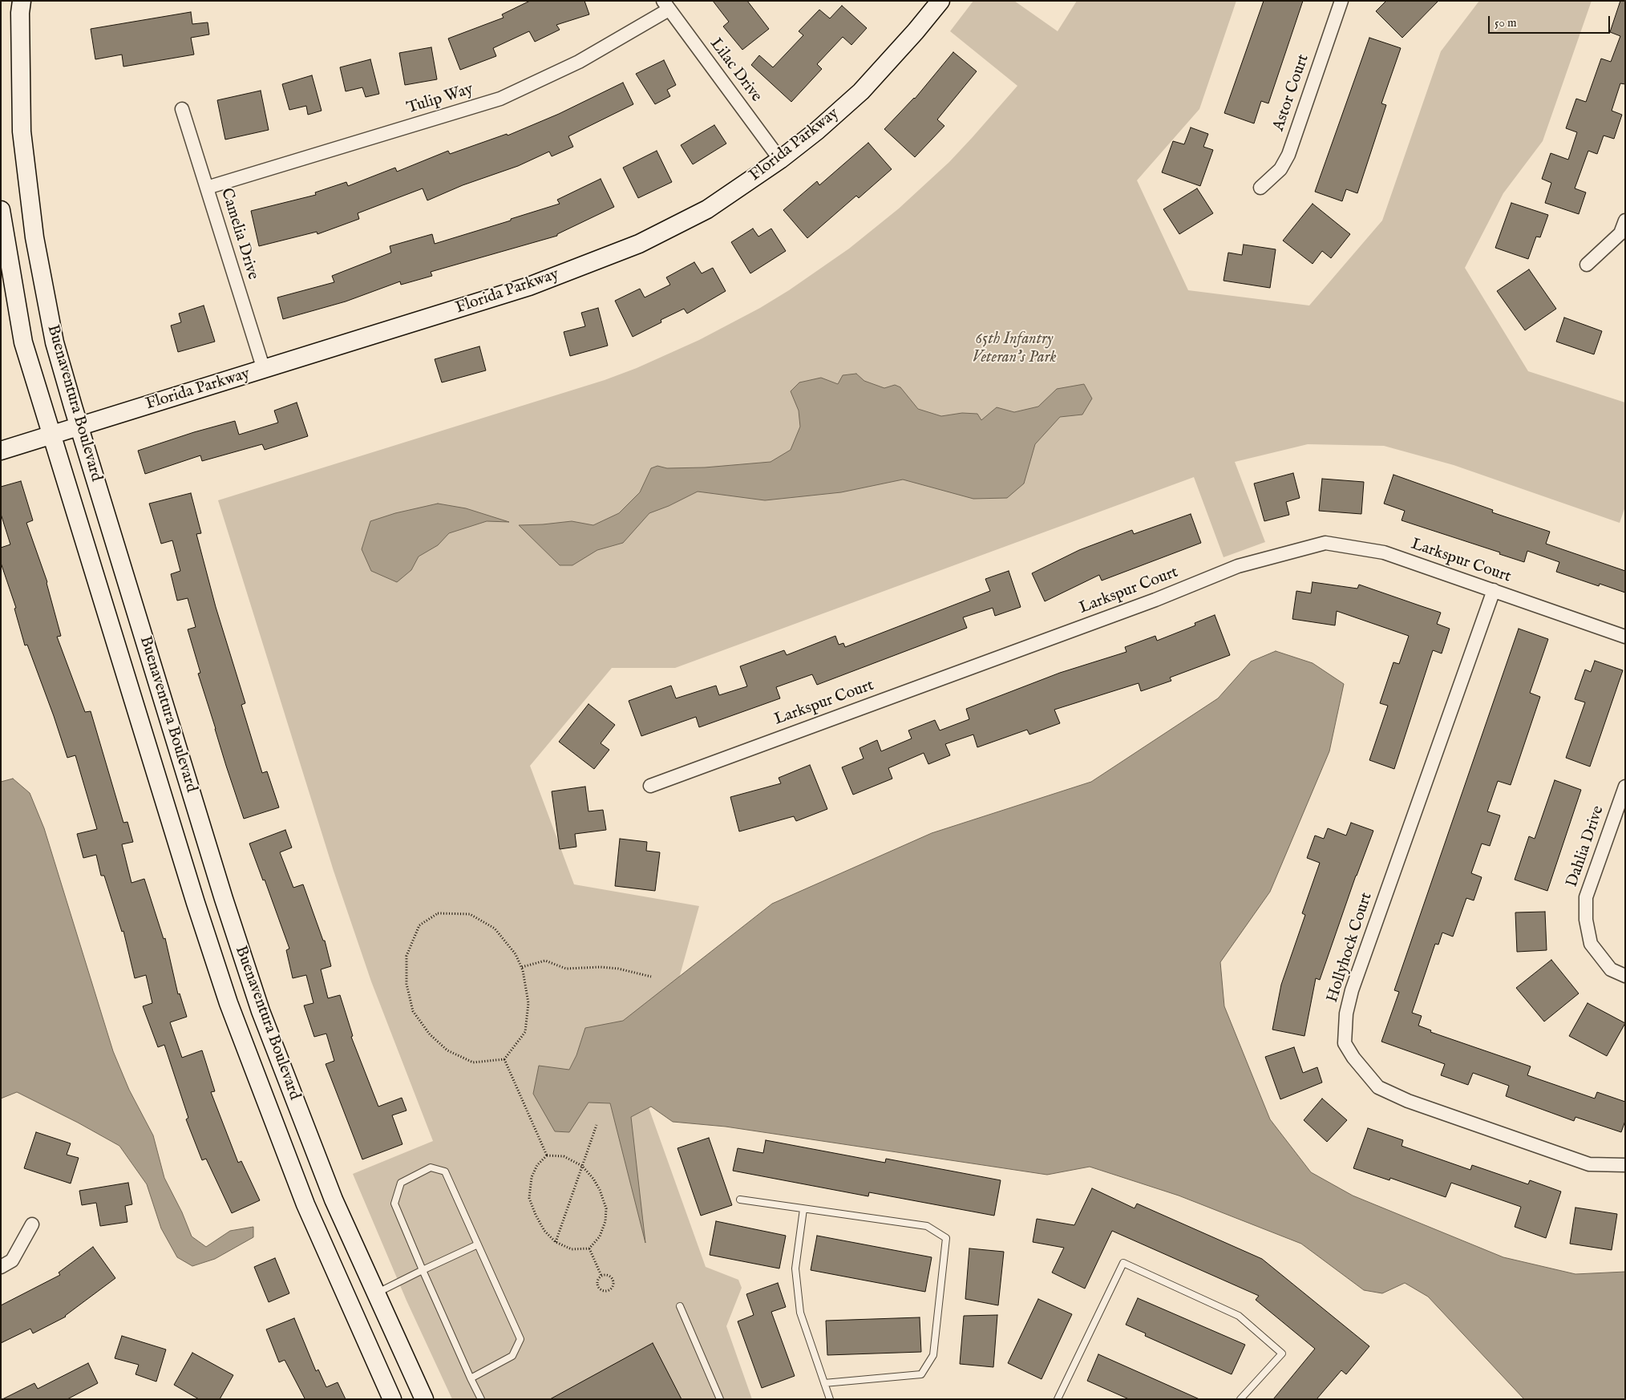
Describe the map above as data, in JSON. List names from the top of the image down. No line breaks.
{"streets":{"main road":["Florida Parkway","Buenaventura Boulevard"],"street":["Lilac Drive","Astor Court","Tulip Way","Camelia Drive","Larkspur Court","Dahlia Drive","Hollyhock Court"]},"crossings":[["Lilac Drive","Tulip Way"],["Lilac Drive","Florida Parkway"],["Tulip Way","Camelia Drive"],["Florida Parkway","Camelia Drive"],["Florida Parkway","Buenaventura Boulevard"],["Larkspur Court","Hollyhock Court"]],"parks":["65th Infantry Veteran's Park"],"scale_bar":"50 m"}
